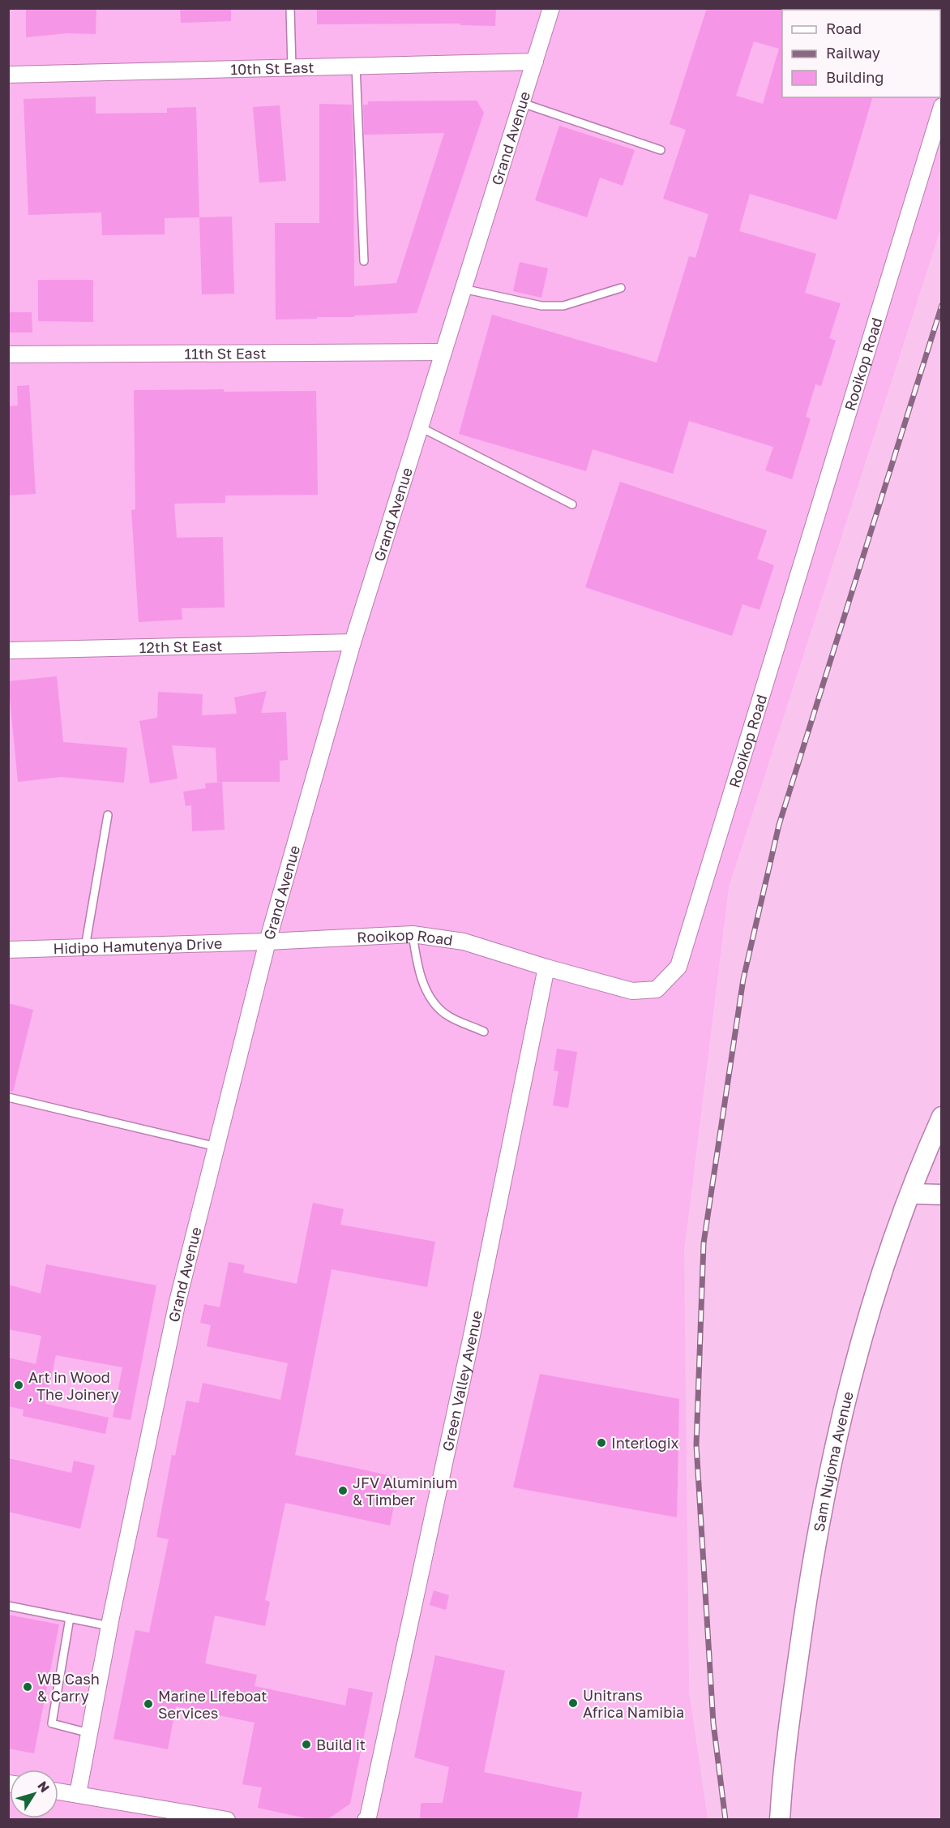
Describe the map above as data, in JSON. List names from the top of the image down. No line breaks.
{"streets":{"street":["10th St East","Grand Avenue","11th St East","Rooikop Road","12th St East","Hidipo Hamutenya Drive","Green Valley Avenue","Sam Nujoma Avenue"]},"crossings":[["10th St East","Grand Avenue"],["Grand Avenue","11th St East"],["Grand Avenue","Rooikop Road"],["Grand Avenue","12th St East"],["Grand Avenue","Hidipo Hamutenya Drive"],["Rooikop Road","Hidipo Hamutenya Drive"],["Rooikop Road","Green Valley Avenue"]],"places":["Art in Wood , The Joinery","Interlogix","JFV Aluminium & Timber","WB Cash & Carry","Unitrans Africa Namibia","Marine Lifeboat Services","Build it"],"legend":["Road","Railway","Building"],"north":"top right"}
